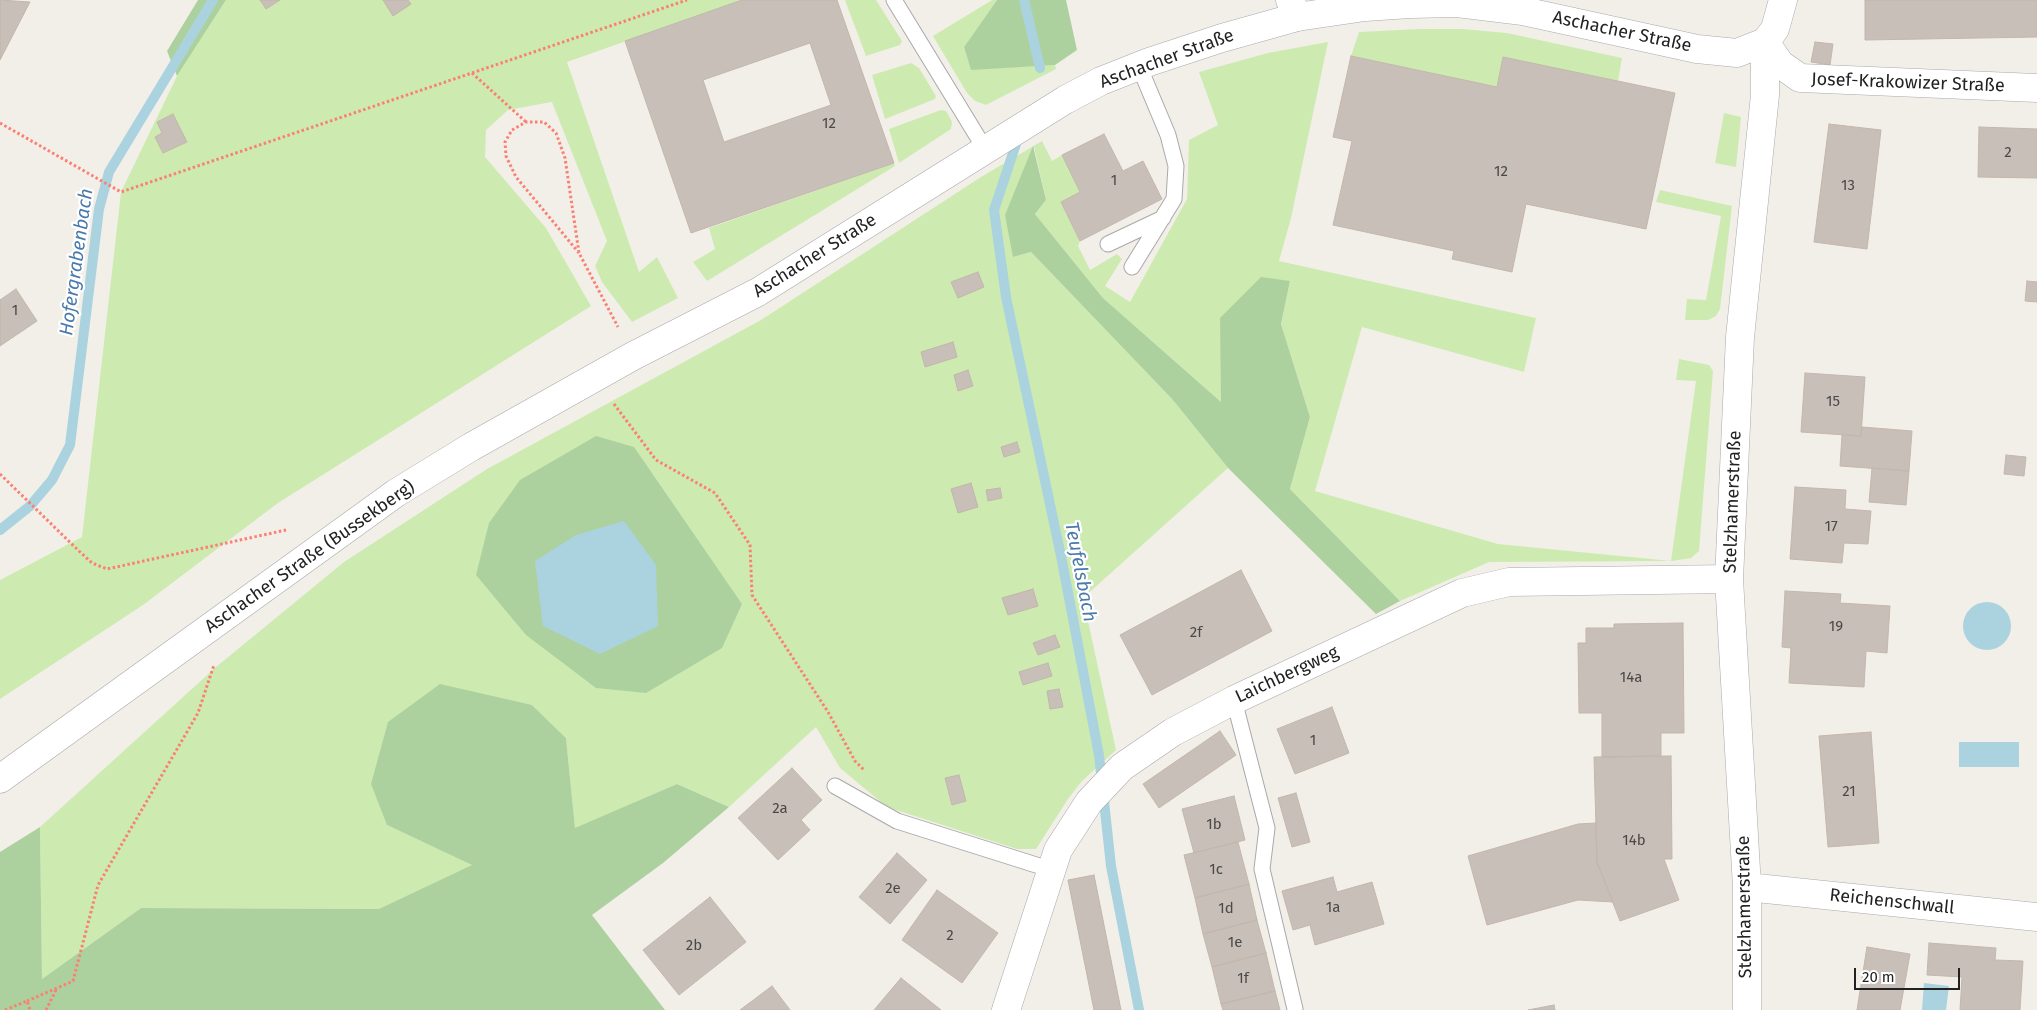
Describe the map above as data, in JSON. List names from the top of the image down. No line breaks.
{"streets":{"street":["Aschacher Straße","Josef-Krakowizer Straße","Stelzhamerstraße","Aschacher Straße (Bussekberg)","Laichbergweg","Reichenschwall"]},"crossings":[["Aschacher Straße","Josef-Krakowizer Straße"],["Aschacher Straße","Stelzhamerstraße"],["Aschacher Straße","Aschacher Straße (Bussekberg)"],["Josef-Krakowizer Straße","Stelzhamerstraße"],["Stelzhamerstraße","Laichbergweg"],["Stelzhamerstraße","Reichenschwall"]],"water":["Hofergrabenbach","Teufelsbach"],"house_numbers":["12","2","12","1","13","1","15","17","19","2f","14a","1","21","2a","1b","14b","1c","2e","1a","1d","2","1e","2b","1f"],"scale_bar":"20 m"}
